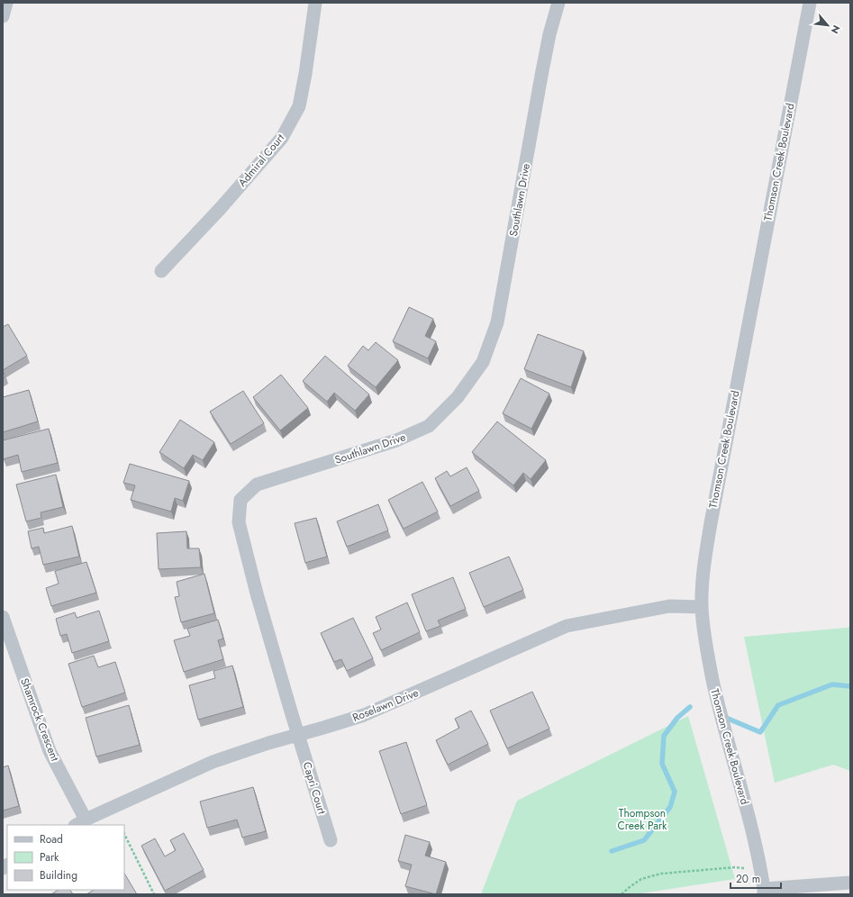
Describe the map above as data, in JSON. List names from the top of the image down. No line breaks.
{"streets":{"street":["Admiral Court","Thomson Creek Boulevard","Southlawn Drive","Roselawn Drive","Shamrock Crescent","Capri Court"]},"crossings":[["Thomson Creek Boulevard","Roselawn Drive"],["Southlawn Drive","Roselawn Drive"],["Southlawn Drive","Capri Court"],["Roselawn Drive","Shamrock Crescent"],["Roselawn Drive","Capri Court"]],"parks":["Thompson Creek Park"],"legend":["Road","Park","Building"],"scale_bar":"20 m","north":"bottom right"}
